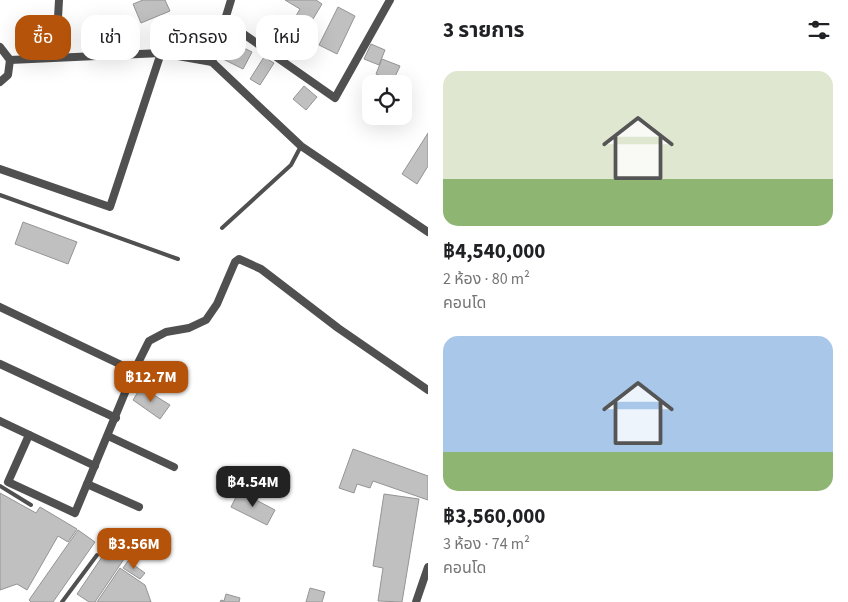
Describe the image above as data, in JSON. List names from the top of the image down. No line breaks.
{"page":{"heading":"3 รายการ","chip":["ซื้อ","เช่า","ตัวกรอง","ใหม่"],"list":[{"name":"฿4,540,000","note":"2 ห้อง · 80 m² · คอนโด"},{"name":"฿3,560,000","note":"3 ห้อง · 74 m² · คอนโด"}],"price":["฿12.7M","฿4.54M","฿3.56M"]}}
